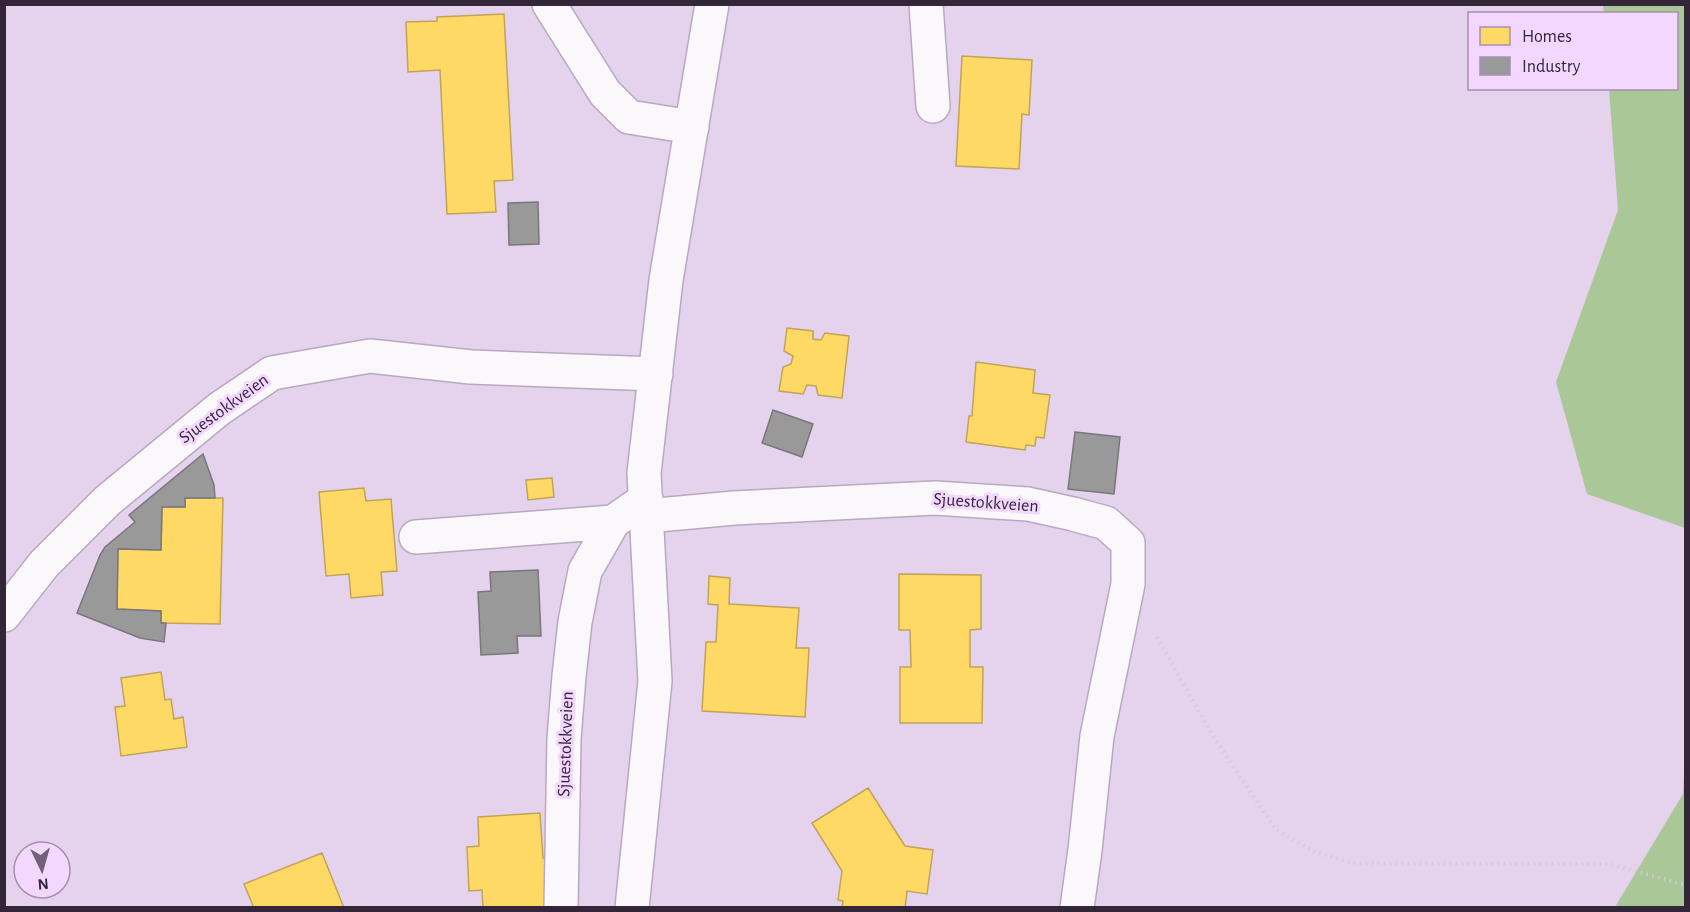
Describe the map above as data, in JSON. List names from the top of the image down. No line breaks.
{"streets":{"street":["Sjuestokkveien"]},"legend":["Homes","Industry"],"north":"bottom"}
